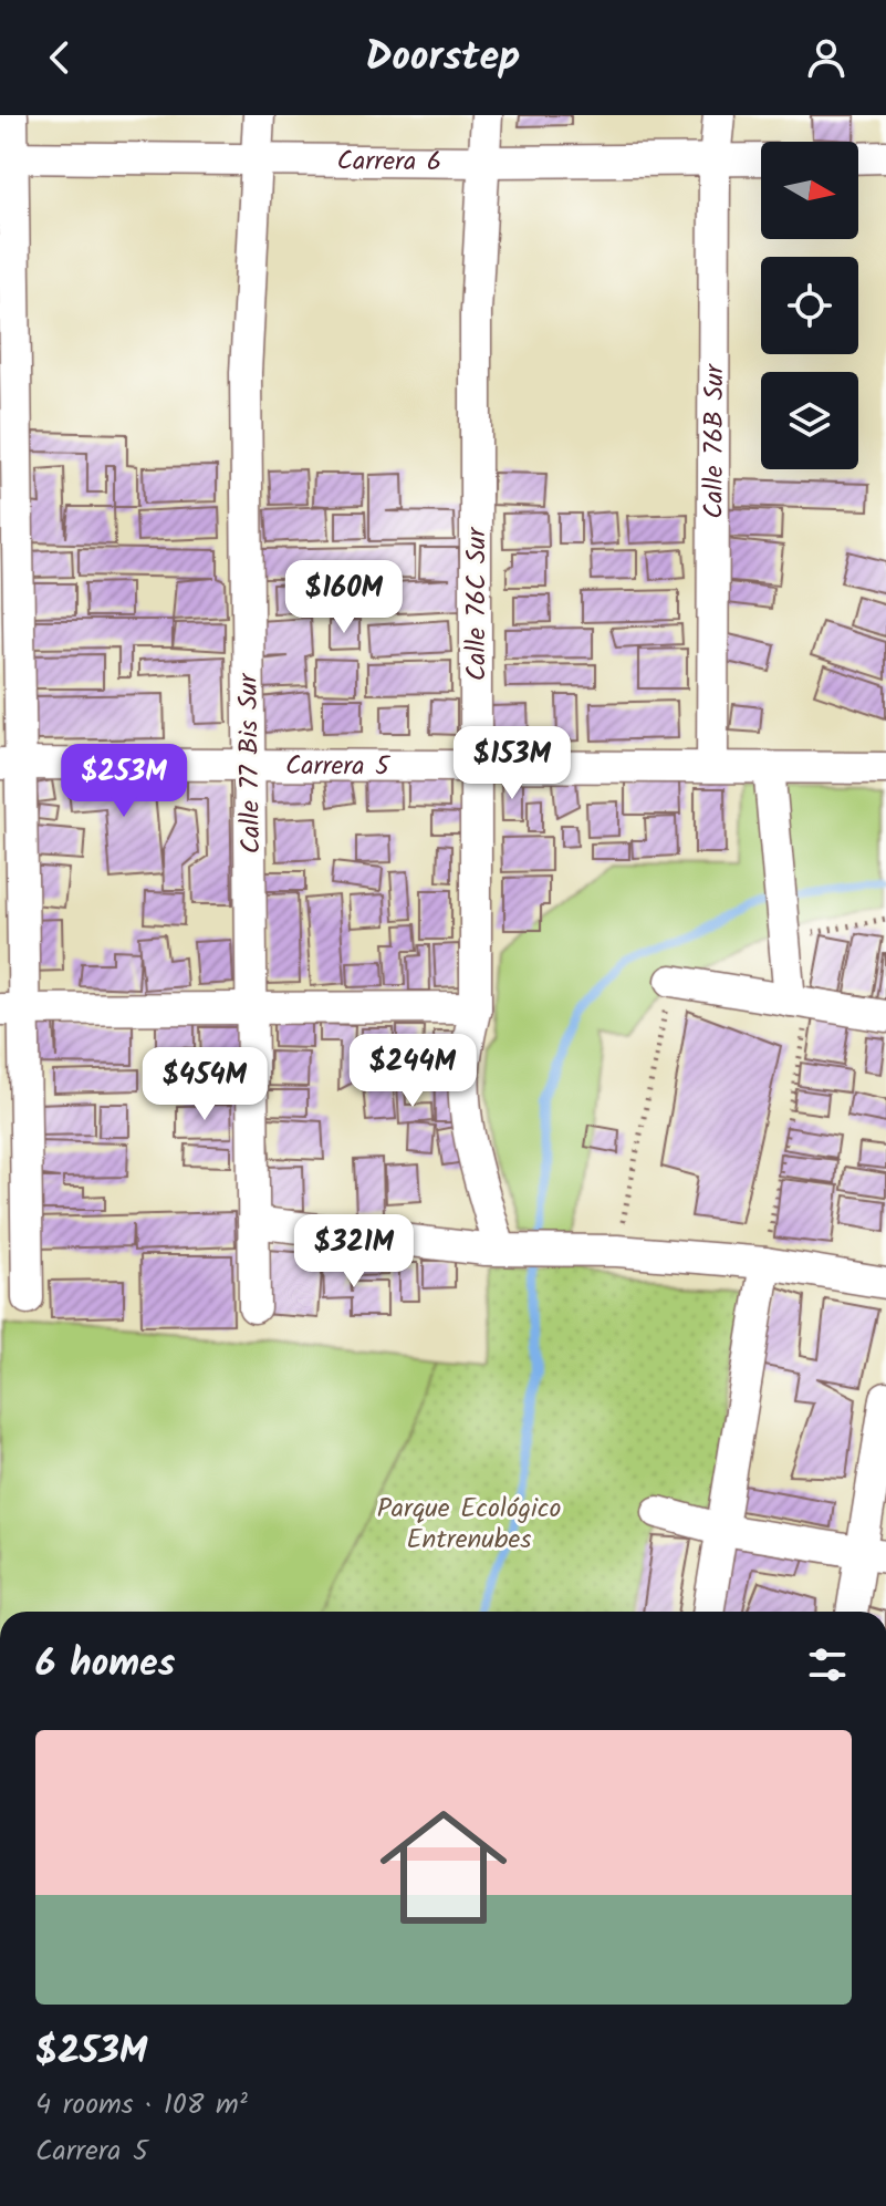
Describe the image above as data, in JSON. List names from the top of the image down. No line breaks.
{"streets":{"street":["Carrera 6","Calle 76B Sur","Calle 76C Sur","Calle 77 Bis Sur","Carrera 5"]},"crossings":[["Carrera 6","Calle 76B Sur"],["Carrera 6","Calle 76C Sur"],["Carrera 6","Calle 77 Bis Sur"],["Calle 76B Sur","Carrera 5"],["Calle 76C Sur","Carrera 5"],["Calle 77 Bis Sur","Carrera 5"]],"parks":["Parque Ecológico Entrenubes"],"north":"right","page":{"header":"Doorstep","price":["$160M","$153M","$253M","$244M","$454M","$321M"],"heading":"6 homes","list":[{"name":"$253M","note":"4 rooms · 108 m² · Carrera 5"}]}}
